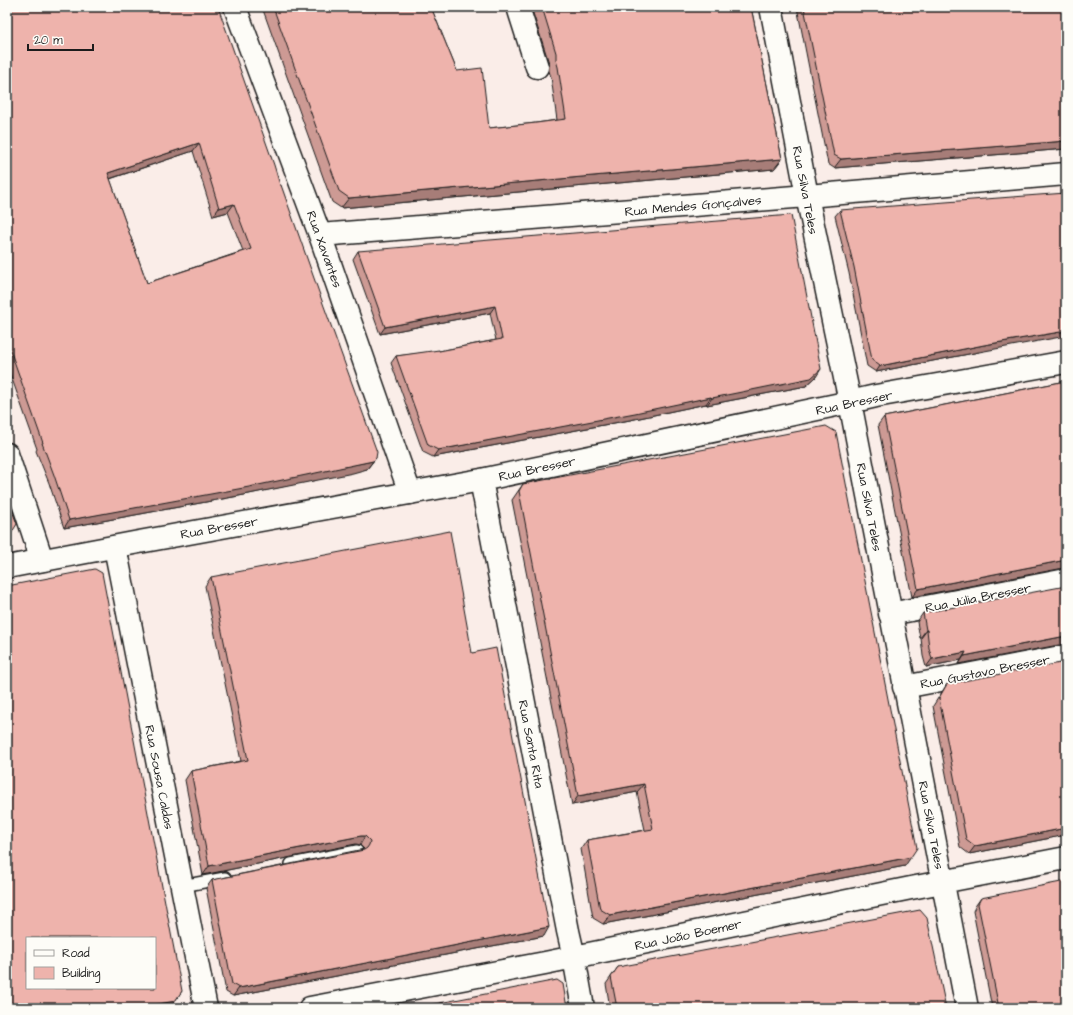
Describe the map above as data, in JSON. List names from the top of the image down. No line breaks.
{"streets":{"main road":["Rua Silva Teles","Rua Mendes Gonçalves","Rua Xavantes","Rua Bresser","Rua Júlia Bresser","Rua Gustavo Bresser","Rua Santa Rita","Rua Sousa Caldas","Rua João Boemer"]},"crossings":[["Rua Silva Teles","Rua Mendes Gonçalves"],["Rua Silva Teles","Rua Bresser"],["Rua Silva Teles","Rua Júlia Bresser"],["Rua Silva Teles","Rua Gustavo Bresser"],["Rua Silva Teles","Rua João Boemer"],["Rua Mendes Gonçalves","Rua Xavantes"],["Rua Xavantes","Rua Bresser"],["Rua Bresser","Rua Santa Rita"],["Rua Bresser","Rua Sousa Caldas"],["Rua Santa Rita","Rua João Boemer"]],"legend":["Road","Building"],"scale_bar":"20 m"}
